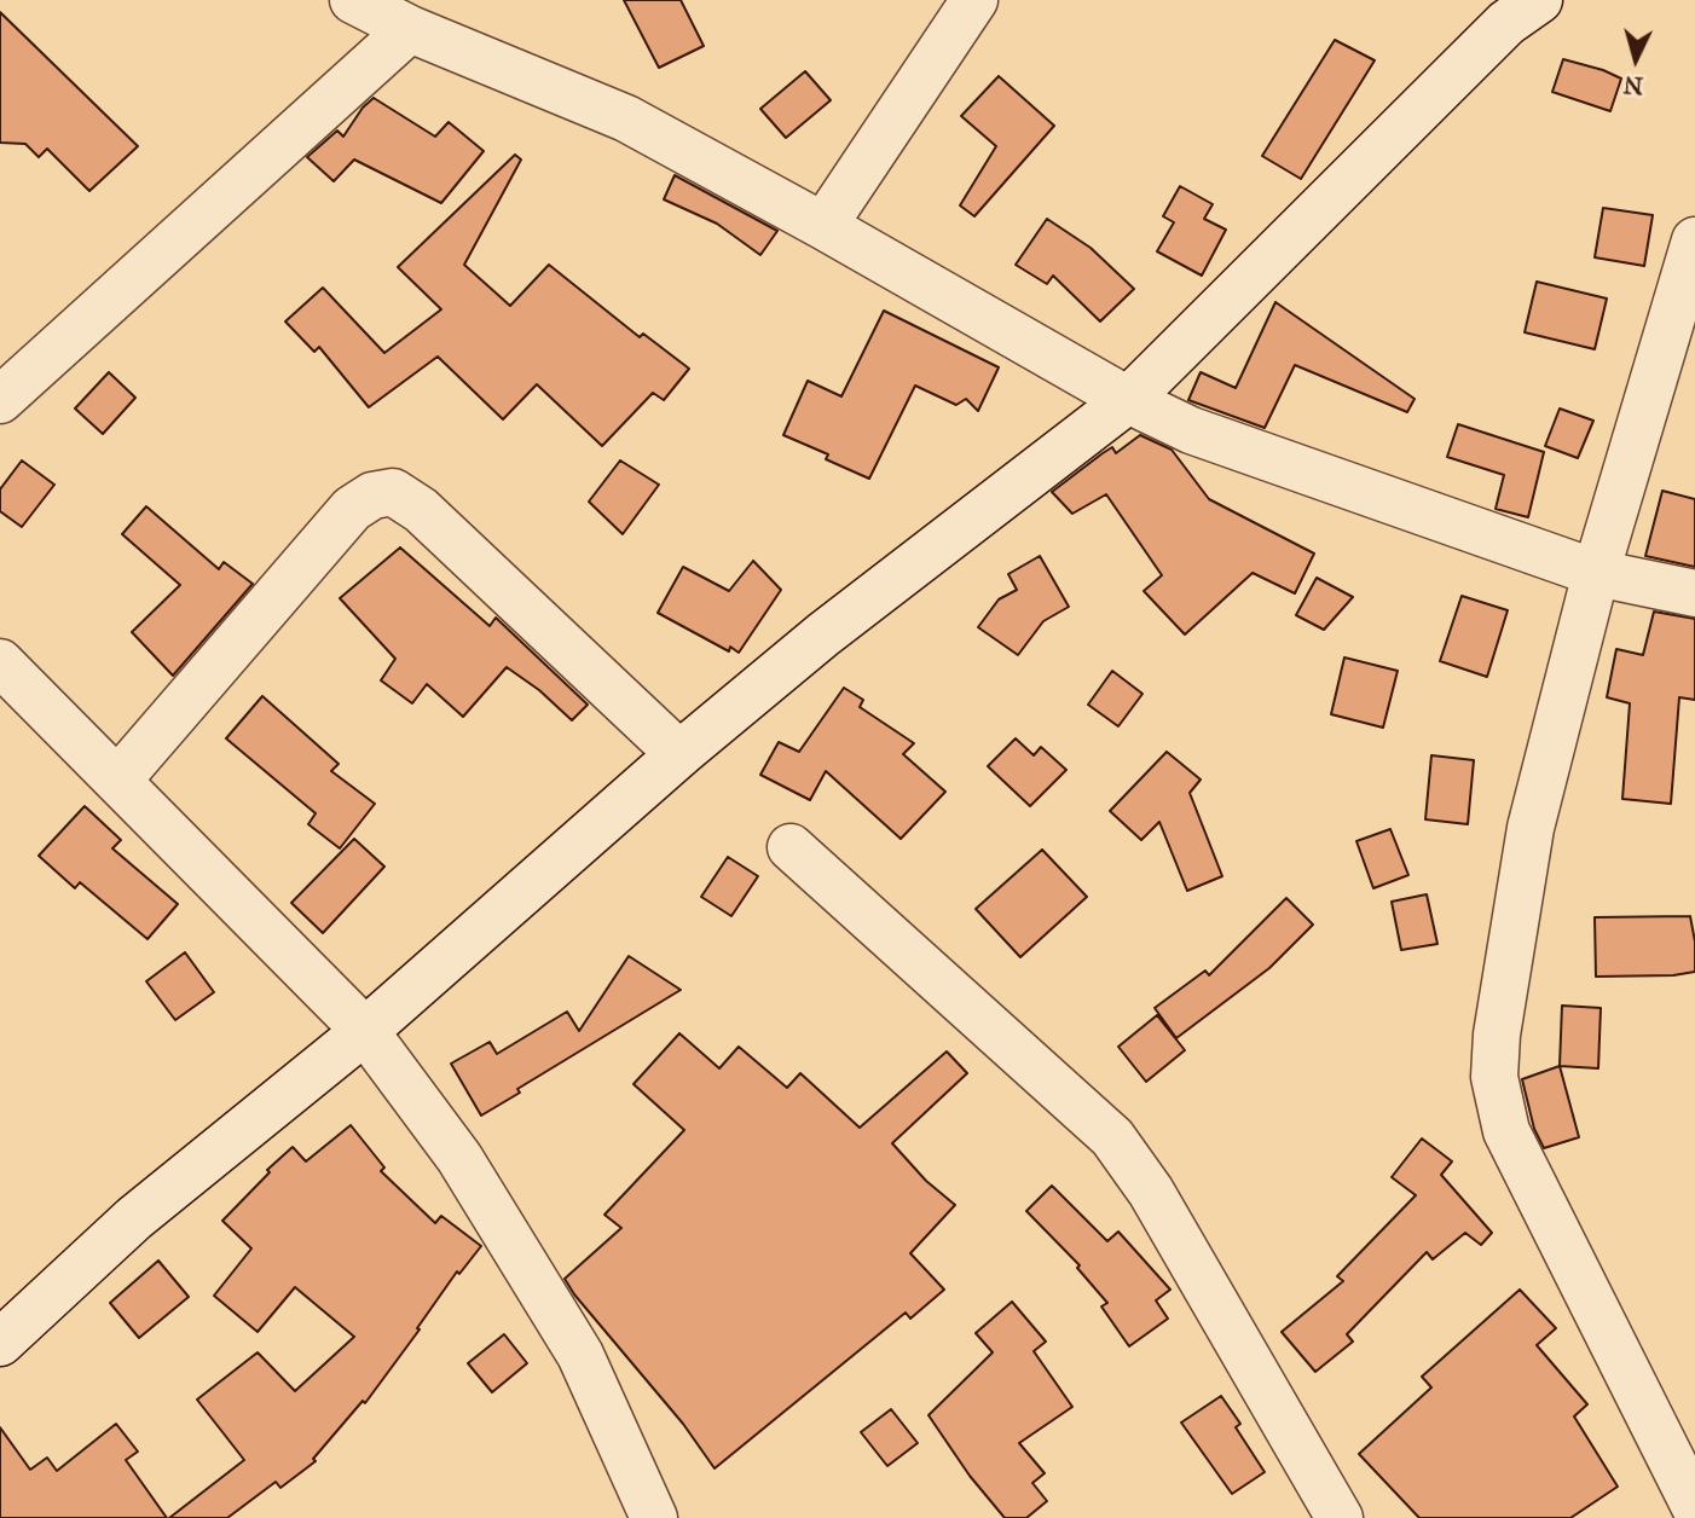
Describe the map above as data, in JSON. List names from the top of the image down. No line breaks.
{"north":"bottom"}
